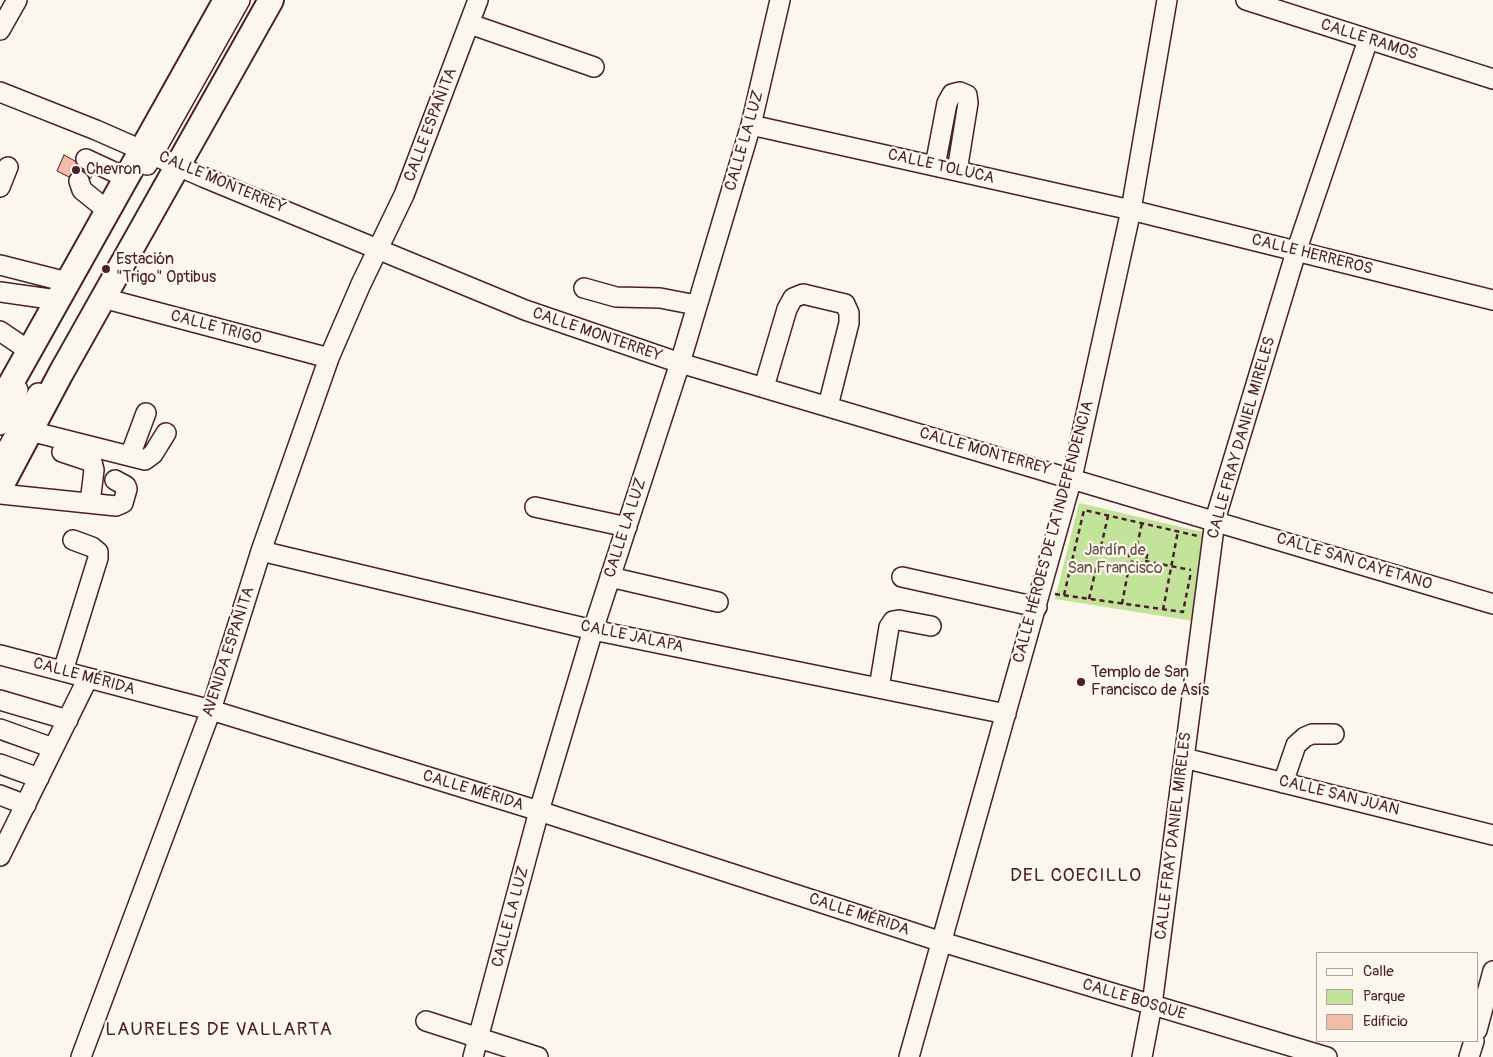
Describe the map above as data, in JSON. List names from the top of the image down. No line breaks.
{"streets":{"street":["CALLE RAMOS","CALLE ESPAÑITA","CALLE LA LUZ","CALLE TOLUCA","CALLE MONTERREY","CALLE HERREROS","CALLE TRIGO","CALLE FRAY DANIEL MIRELES","CALLE HÉROES DE LA INDEPENDENCIA","CALLE SAN CAYETANO","CALLE JALAPA","AVENIDA ESPAÑITA","CALLE MÉRIDA","CALLE SAN JUAN","CALLE BOSQUE"]},"crossings":[["CALLE RAMOS","CALLE FRAY DANIEL MIRELES"],["CALLE ESPAÑITA","CALLE MONTERREY"],["CALLE ESPAÑITA","AVENIDA ESPAÑITA"],["CALLE LA LUZ","CALLE TOLUCA"],["CALLE LA LUZ","CALLE MONTERREY"],["CALLE LA LUZ","CALLE JALAPA"],["CALLE LA LUZ","CALLE MÉRIDA"],["CALLE TOLUCA","CALLE HERREROS"],["CALLE TOLUCA","CALLE HÉROES DE LA INDEPENDENCIA"],["CALLE MONTERREY","CALLE FRAY DANIEL MIRELES"],["CALLE MONTERREY","CALLE HÉROES DE LA INDEPENDENCIA"],["CALLE MONTERREY","CALLE SAN CAYETANO"],["CALLE MONTERREY","AVENIDA ESPAÑITA"],["CALLE HERREROS","CALLE FRAY DANIEL MIRELES"],["CALLE HERREROS","CALLE HÉROES DE LA INDEPENDENCIA"],["CALLE TRIGO","AVENIDA ESPAÑITA"],["CALLE FRAY DANIEL MIRELES","CALLE SAN CAYETANO"],["CALLE FRAY DANIEL MIRELES","CALLE SAN JUAN"],["CALLE FRAY DANIEL MIRELES","CALLE BOSQUE"],["CALLE HÉROES DE LA INDEPENDENCIA","CALLE JALAPA"],["CALLE HÉROES DE LA INDEPENDENCIA","CALLE MÉRIDA"],["CALLE HÉROES DE LA INDEPENDENCIA","CALLE BOSQUE"],["CALLE JALAPA","AVENIDA ESPAÑITA"],["AVENIDA ESPAÑITA","CALLE MÉRIDA"],["CALLE MÉRIDA","CALLE BOSQUE"]],"districts":["DEL COECILLO","LAURELES DE VALLARTA"],"parks":["Jardín de San Francisco"],"places":["Chevron","Estación \"Trigo\" Optibus","Templo de San Francisco de Asís"],"legend":["Calle","Parque","Edificio"]}
